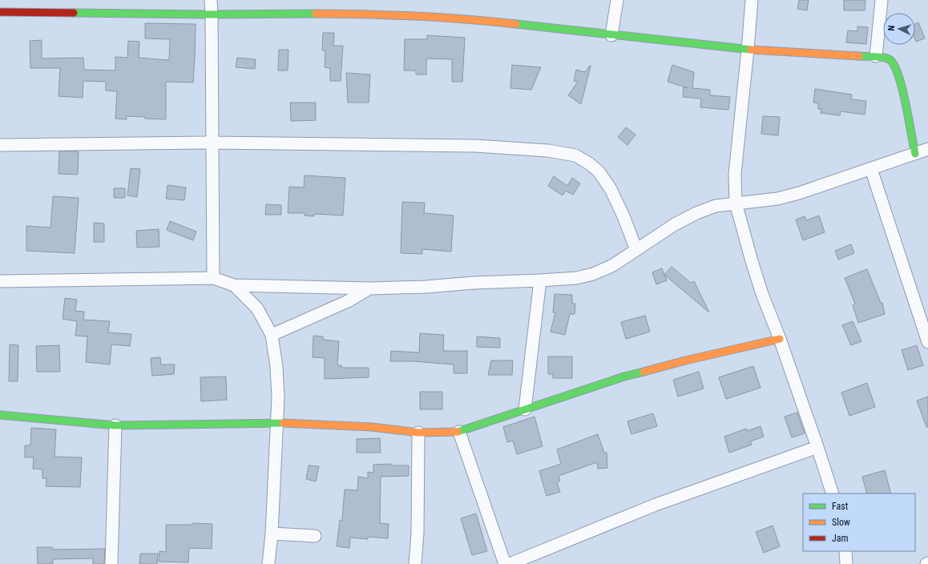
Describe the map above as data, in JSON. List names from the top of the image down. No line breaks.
{"legend":["Fast","Slow","Jam"],"north":"left"}
